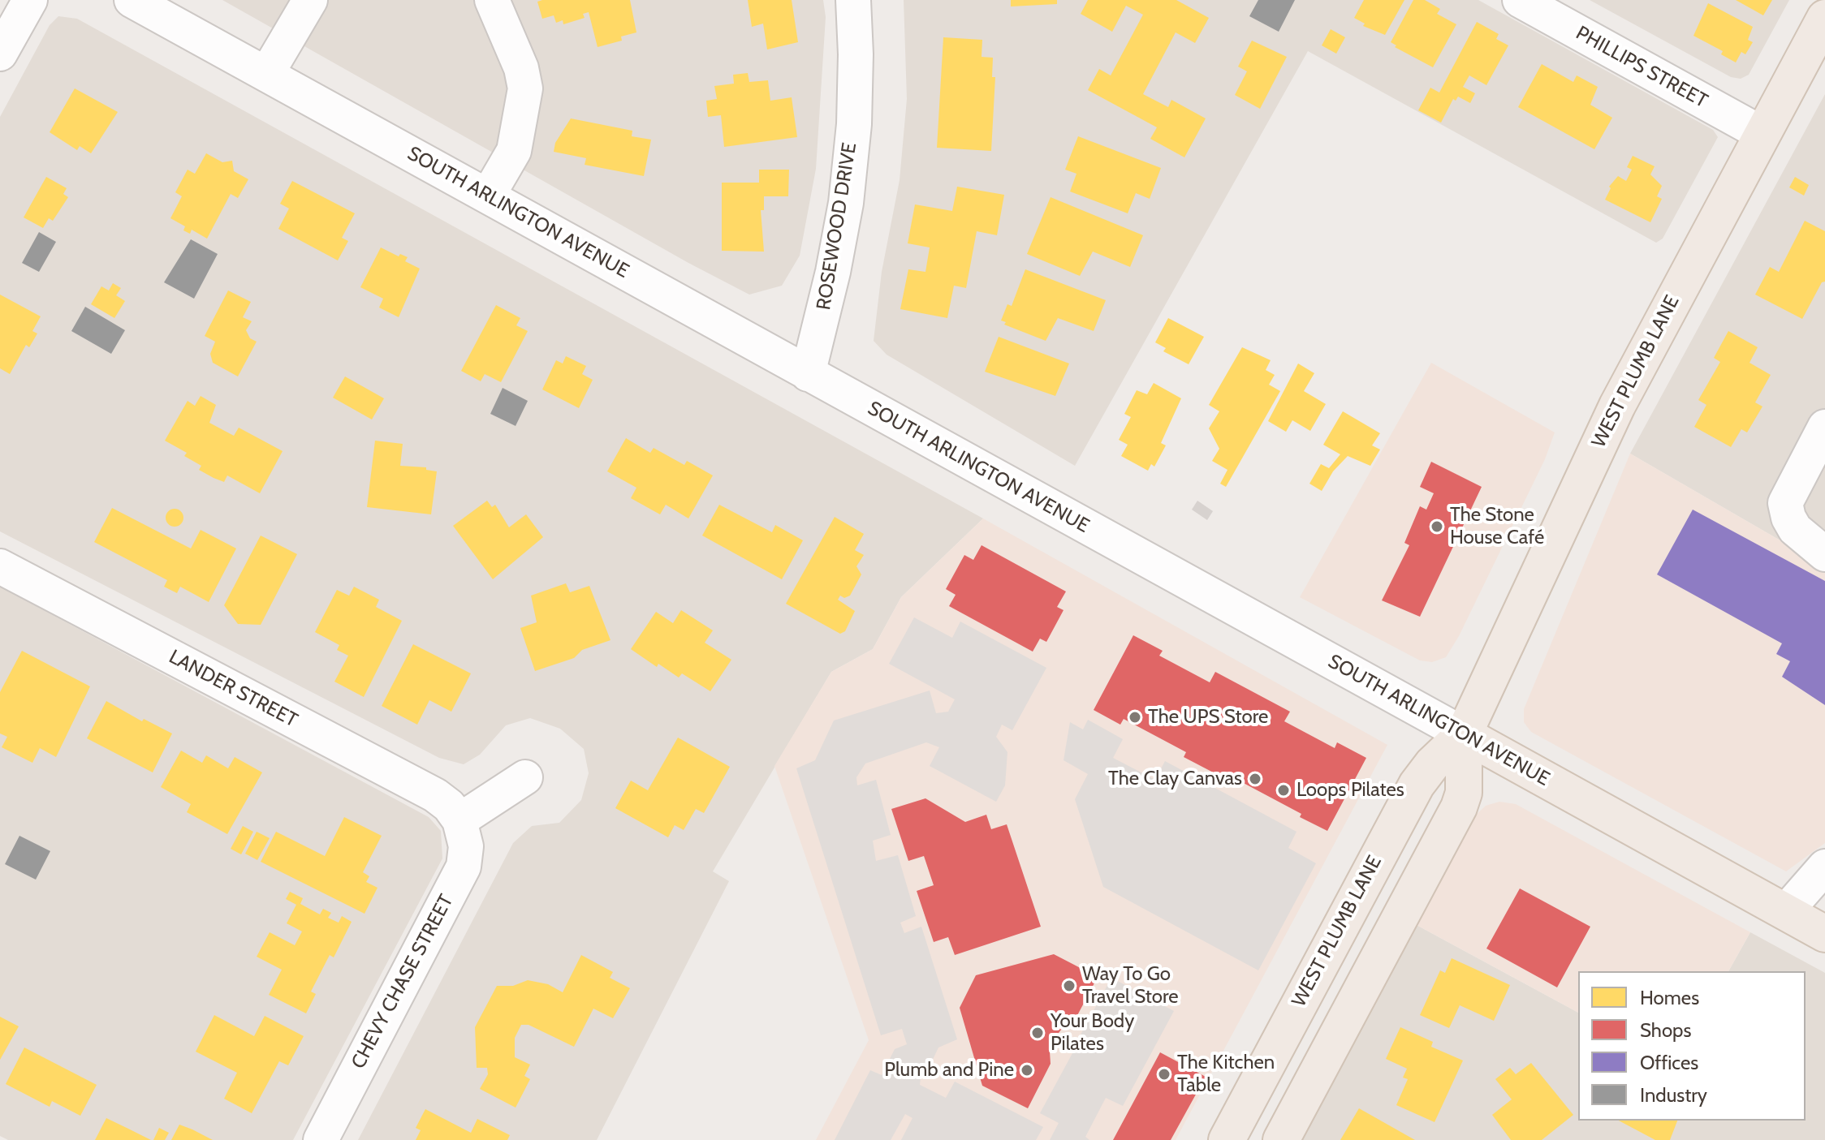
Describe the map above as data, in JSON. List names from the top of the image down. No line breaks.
{"streets":{"main road":["SOUTH ARLINGTON AVENUE","WEST PLUMB LANE"],"street":["PHILLIPS STREET","ROSEWOOD DRIVE","LANDER STREET","CHEVY CHASE STREET"]},"crossings":[["PHILLIPS STREET","WEST PLUMB LANE"],["SOUTH ARLINGTON AVENUE","ROSEWOOD DRIVE"],["SOUTH ARLINGTON AVENUE","WEST PLUMB LANE"],["LANDER STREET","CHEVY CHASE STREET"]],"places":["The Stone House Café","The UPS Store","The Clay Canvas","Loops Pilates","Way To Go Travel Store","Your Body Pilates","Plumb and Pine","The Kitchen Table"],"legend":["Homes","Shops","Offices","Industry"]}
